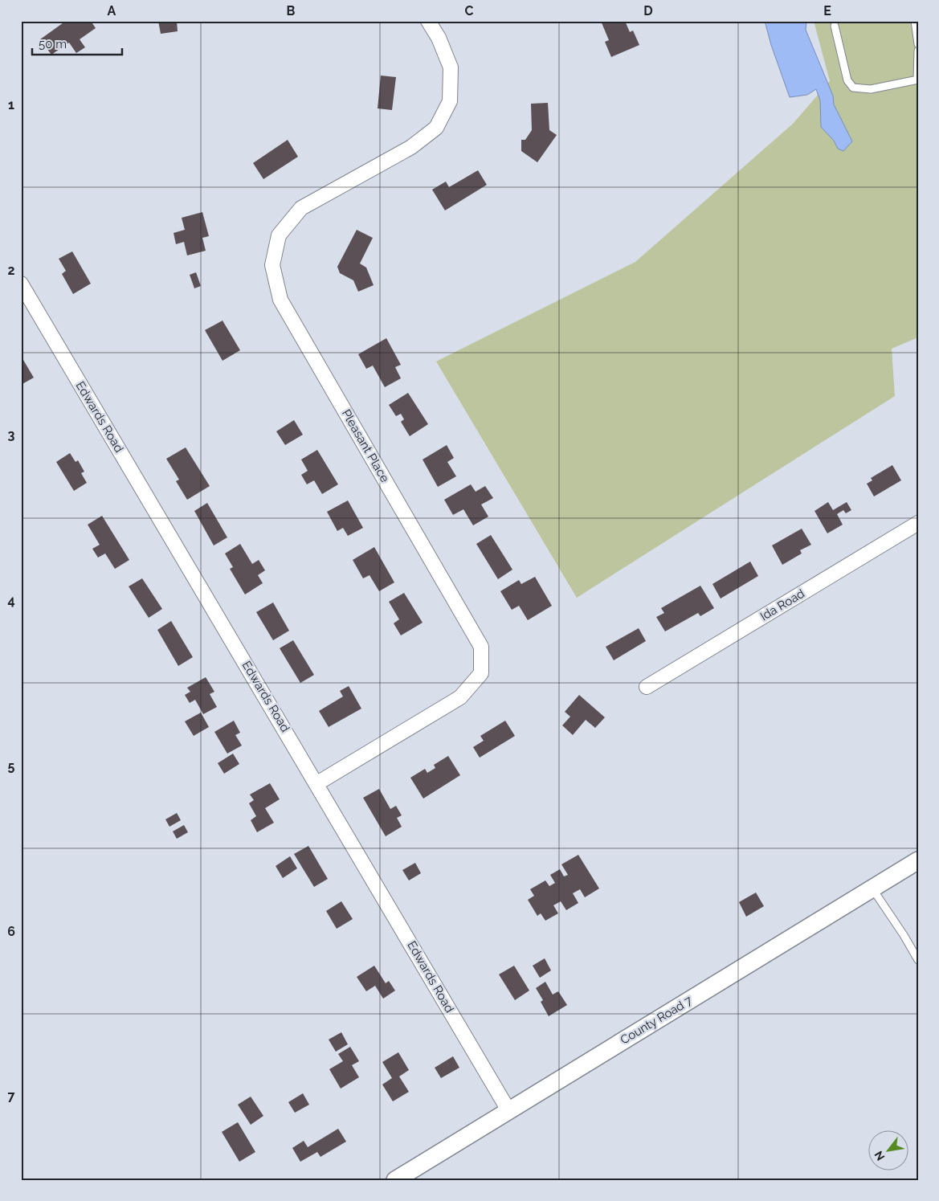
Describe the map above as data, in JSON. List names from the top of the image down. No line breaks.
{"streets":{"street":["Edwards Road","Pleasant Place","Ida Road","County Road 7"]},"crossings":[["Edwards Road","Pleasant Place"],["Edwards Road","County Road 7"]],"scale_bar":"50 m","north":"bottom left","grid":{"columns":["A","B","C","D","E"],"rows":["1","2","3","4","5","6","7"]}}
